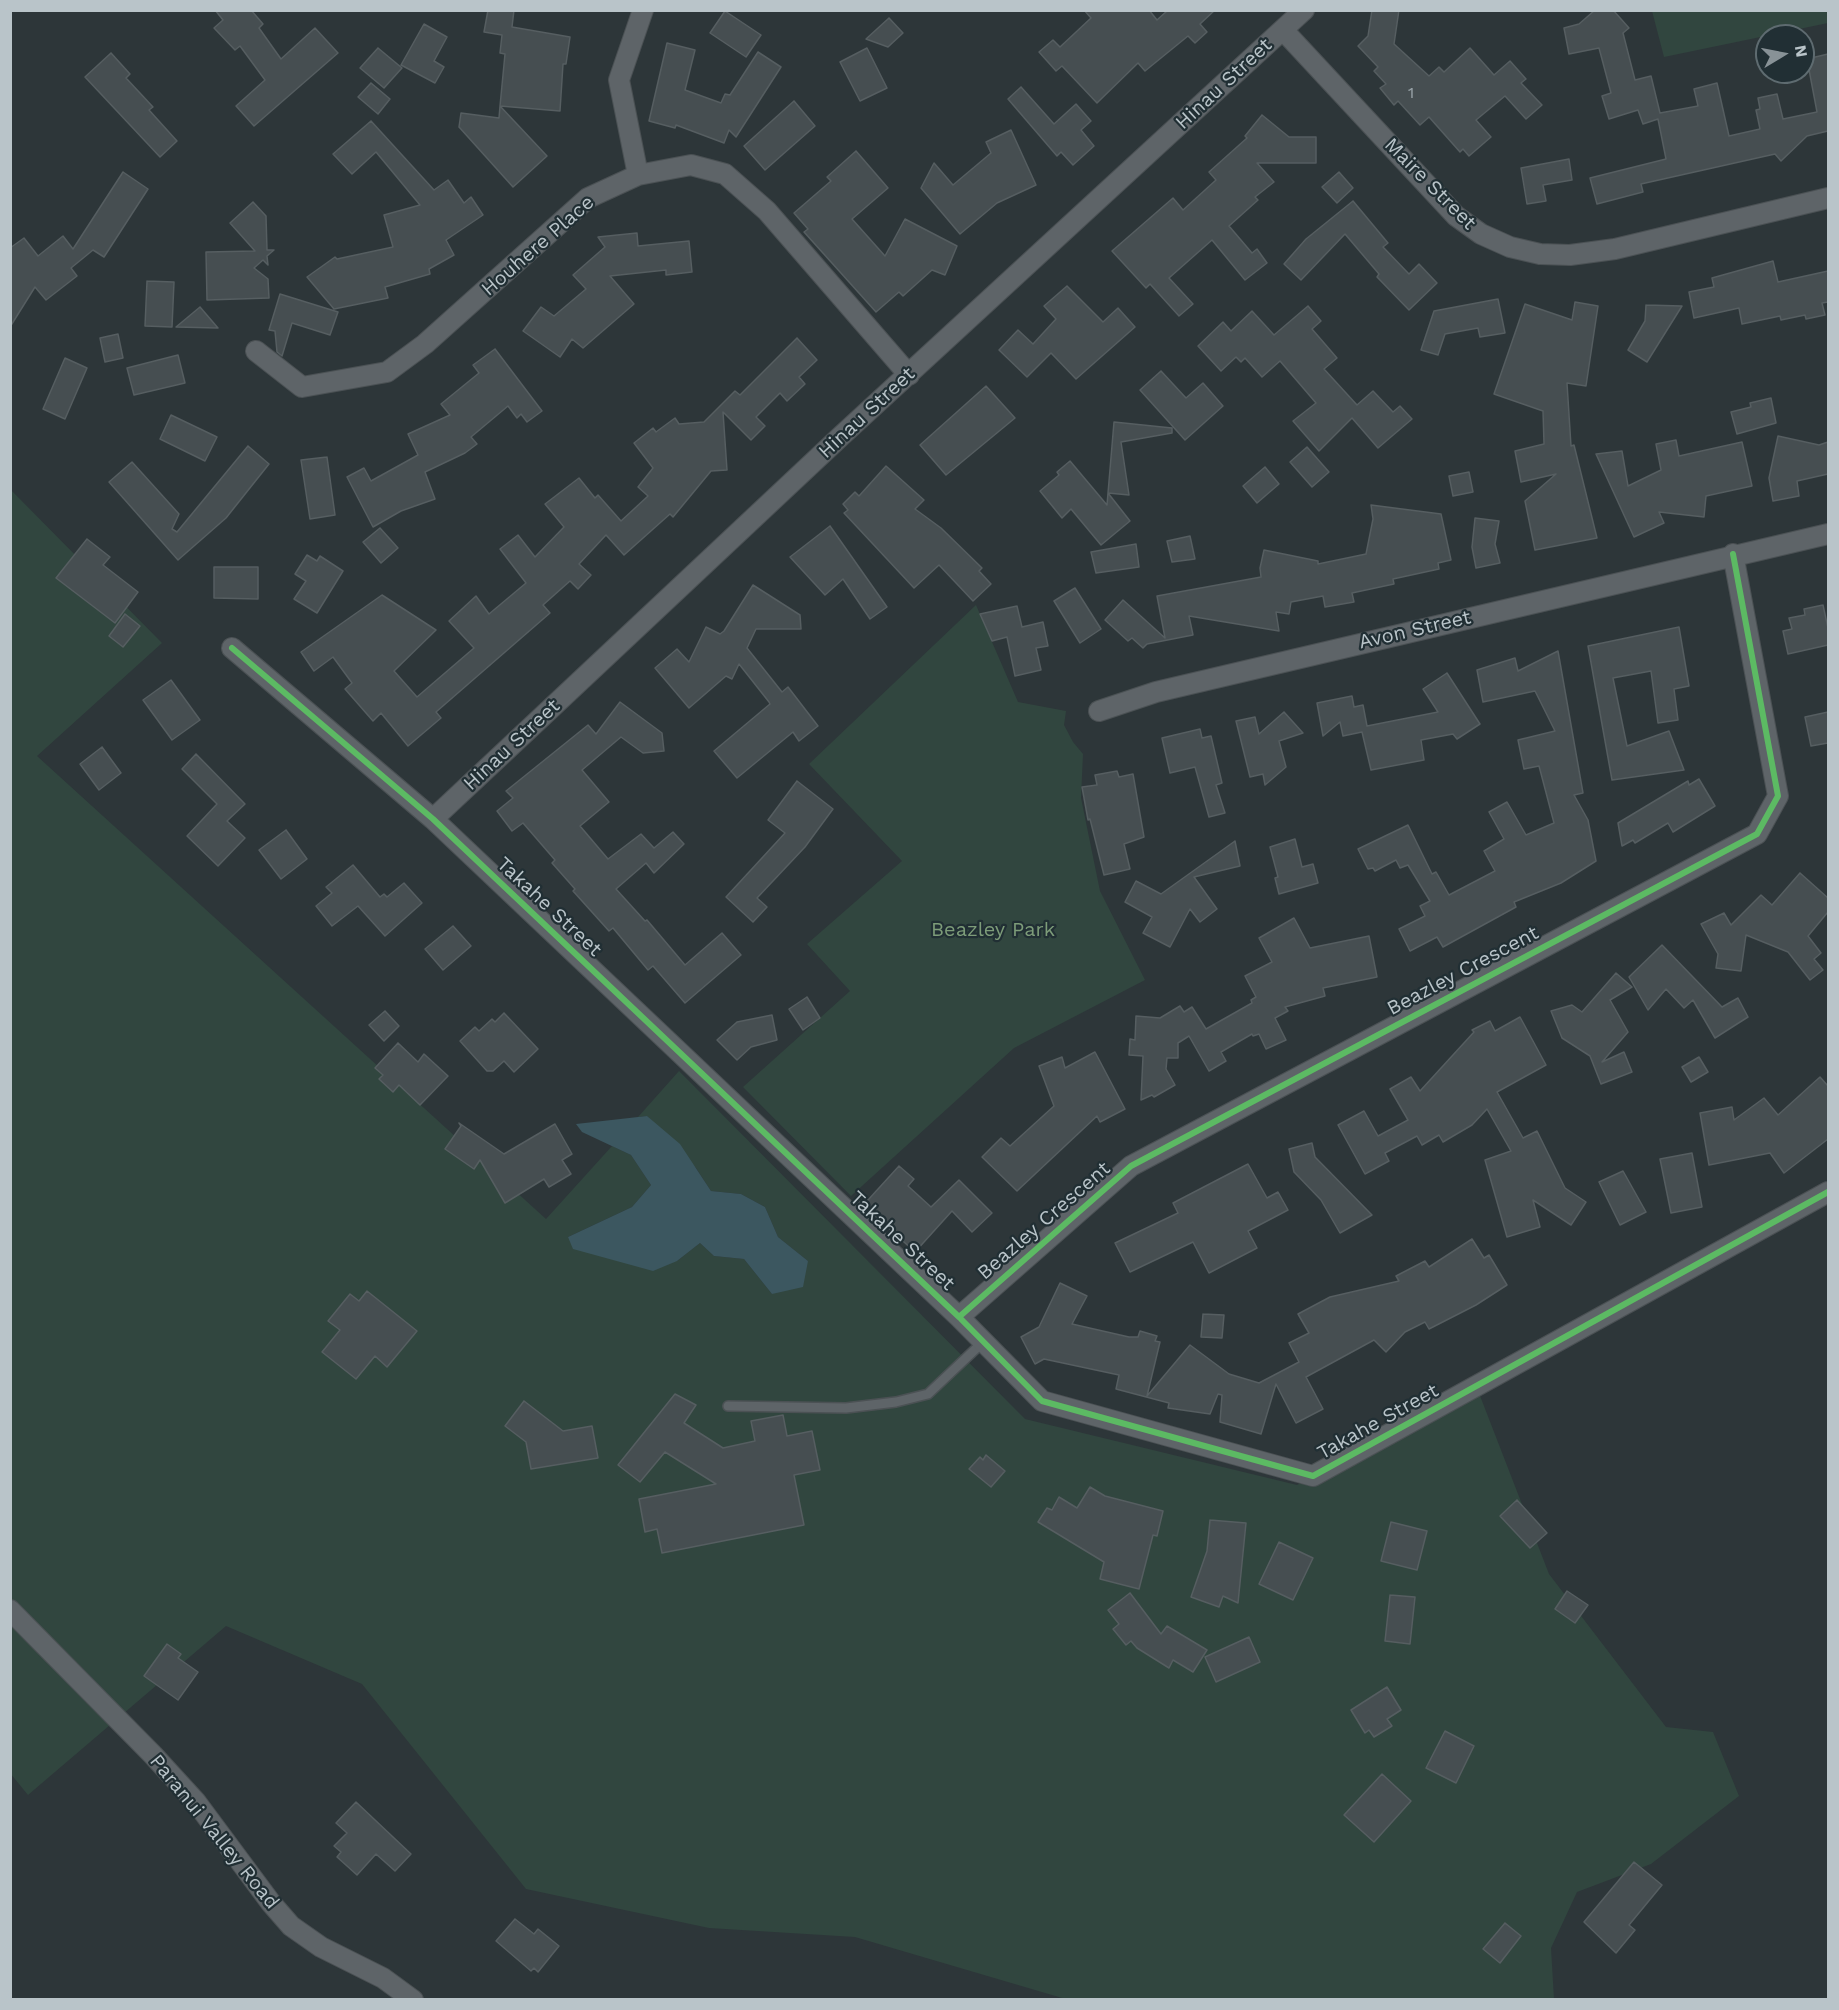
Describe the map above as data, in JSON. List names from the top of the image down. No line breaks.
{"streets":{"street":["Hinau Street","Maire Street","Houhere Place","Avon Street","Takahe Street","Beazley Crescent","Paranui Valley Road"]},"crossings":[["Hinau Street","Maire Street"],["Hinau Street","Houhere Place"],["Hinau Street","Takahe Street"],["Avon Street","Beazley Crescent"],["Takahe Street","Beazley Crescent"]],"parks":["Beazley Park"],"house_numbers":["1"],"north":"right"}
